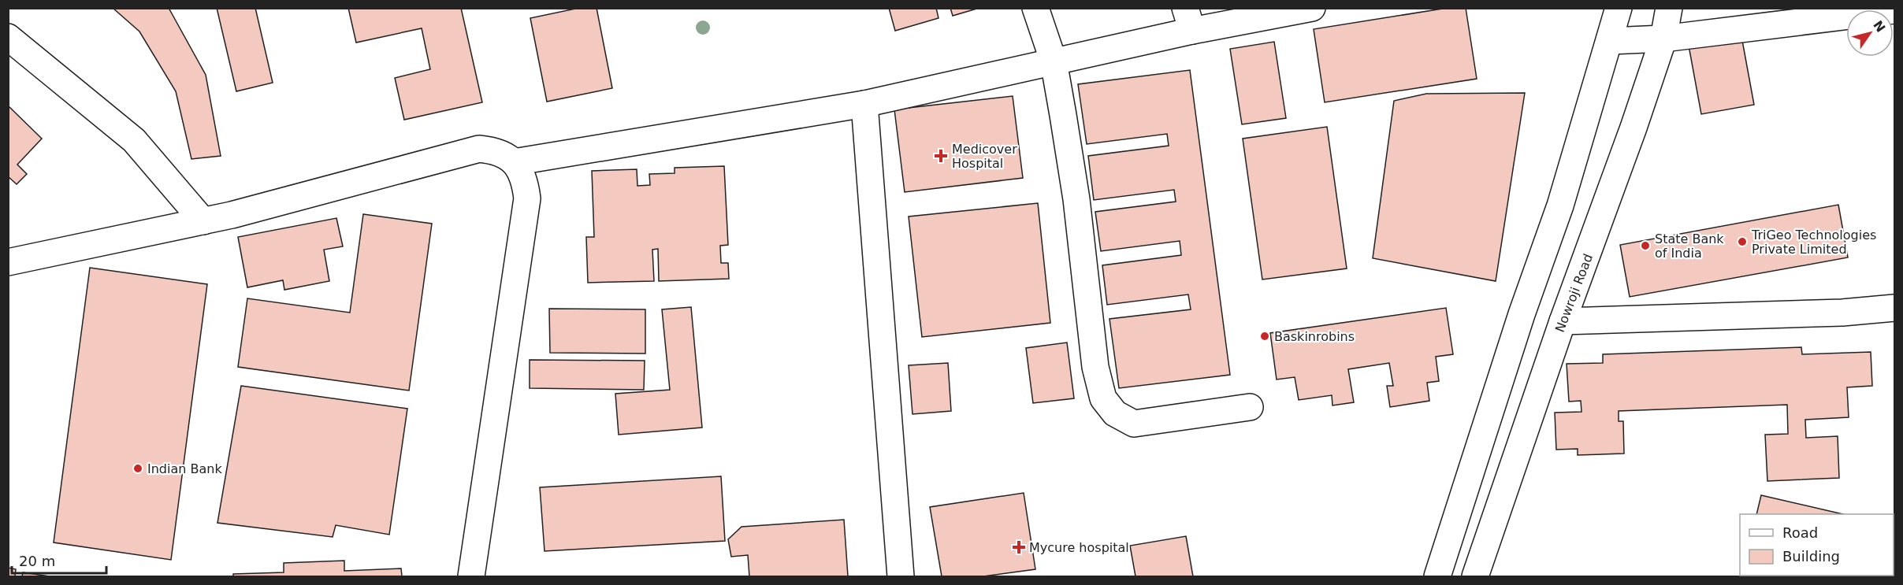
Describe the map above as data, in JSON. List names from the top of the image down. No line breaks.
{"streets":{"street":["Nowroji Road"]},"places":{"health":["Medicover Hospital","Mycure hospital"],"other":["TriGeo Technologies Private Limited","State Bank of India","Baskinrobins","Indian Bank"]},"legend":["Road","Building"],"scale_bar":"20 m","north":"top right"}
